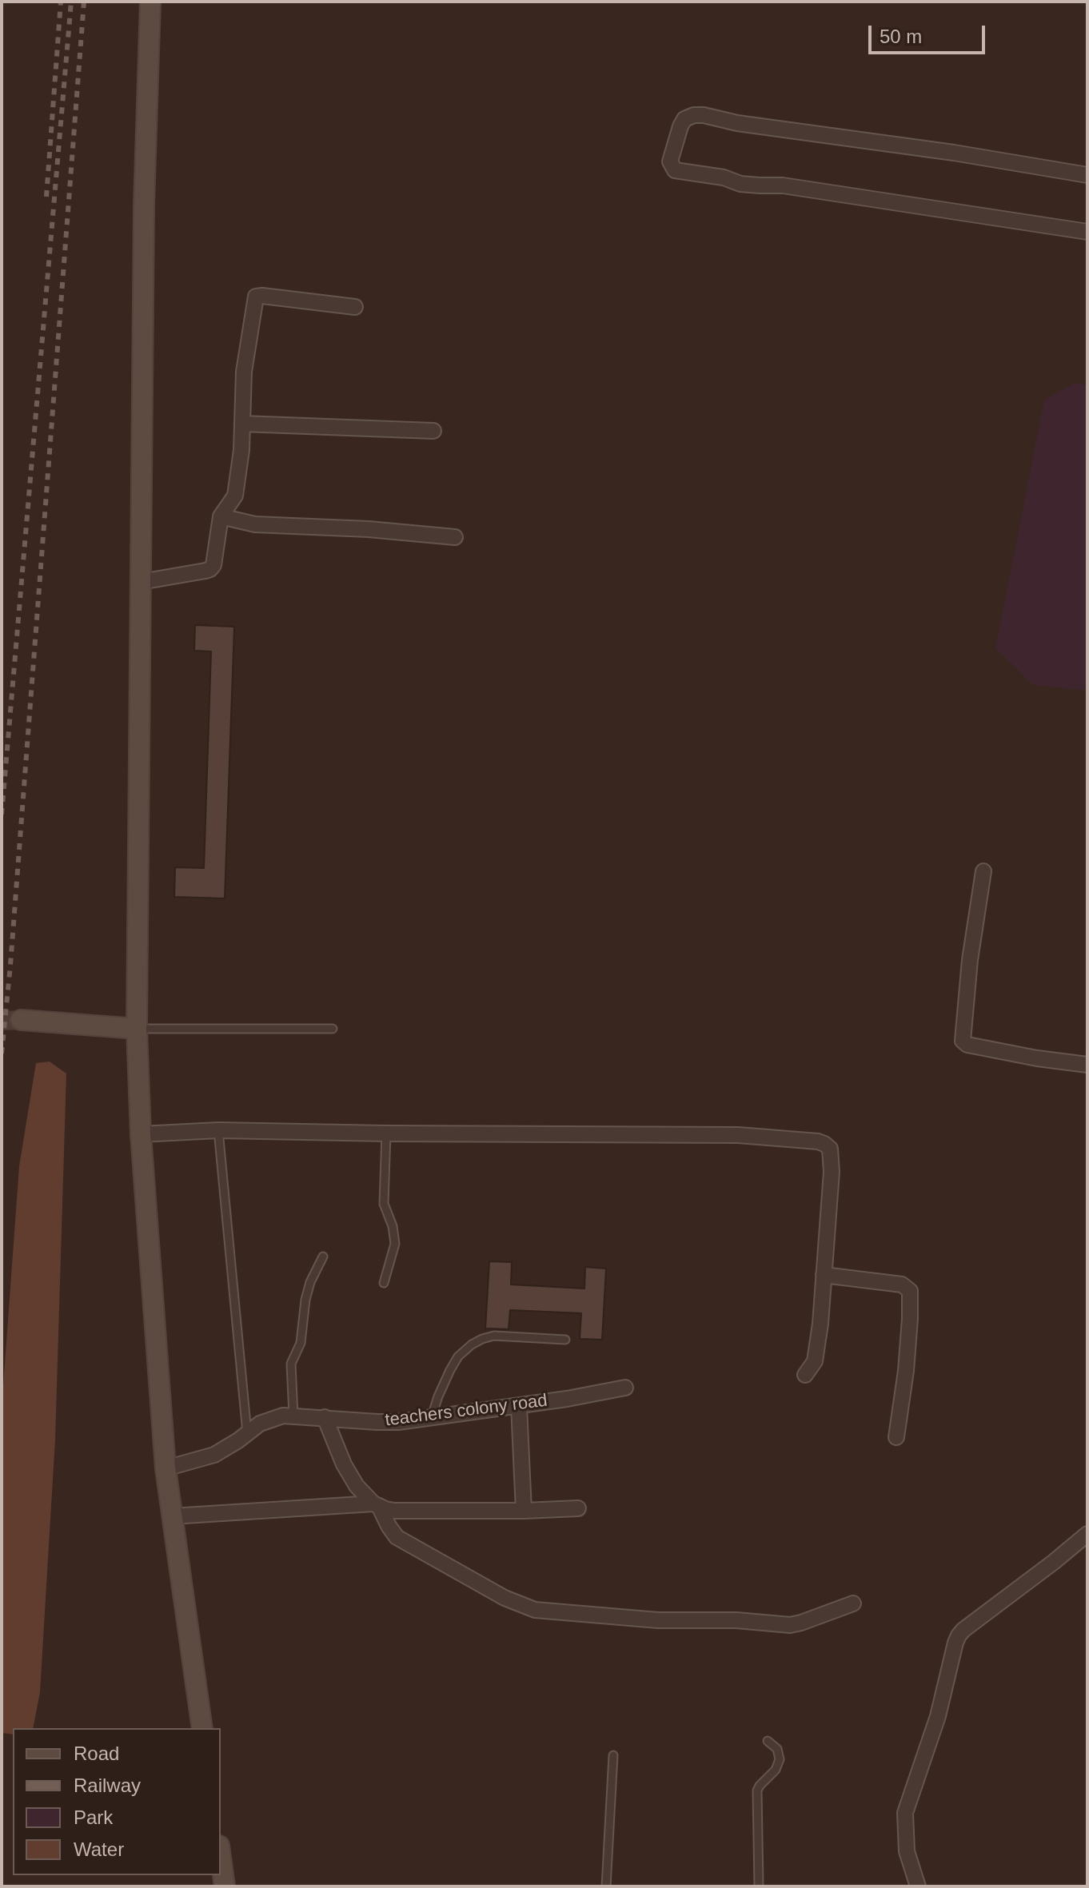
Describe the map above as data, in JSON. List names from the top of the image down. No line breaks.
{"streets":{"street":["teachers colony road"]},"legend":["Road","Railway","Park","Water"],"scale_bar":"50 m"}
